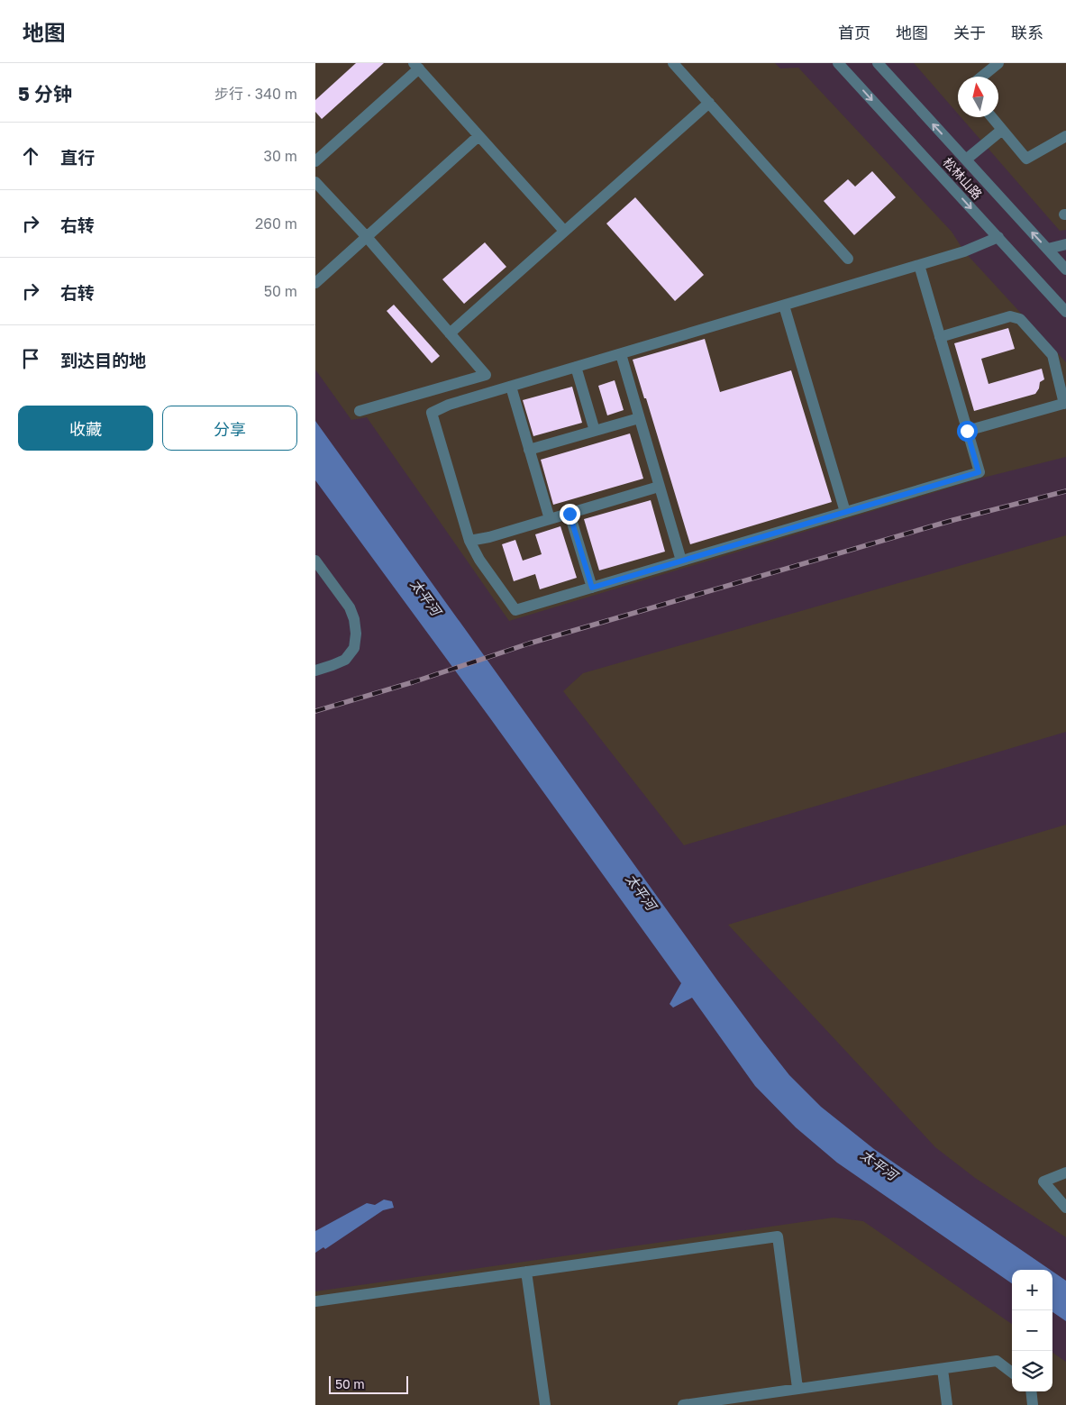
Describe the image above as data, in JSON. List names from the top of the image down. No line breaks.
{"streets":{"street":["松林山路"]},"water":["太平河"],"scale_bar":"50 m","north":"top","page":{"header":"地图","nav":["首页","地图","关于","联系"],"heading":["5 分钟","步行 · 340 m"],"list":[["直行","30 m"],["右转","260 m"],["右转","50 m"],"到达目的地"],"buttons":["收藏","分享"],"map_buttons":["+","−"],"scale":"50 m"}}
